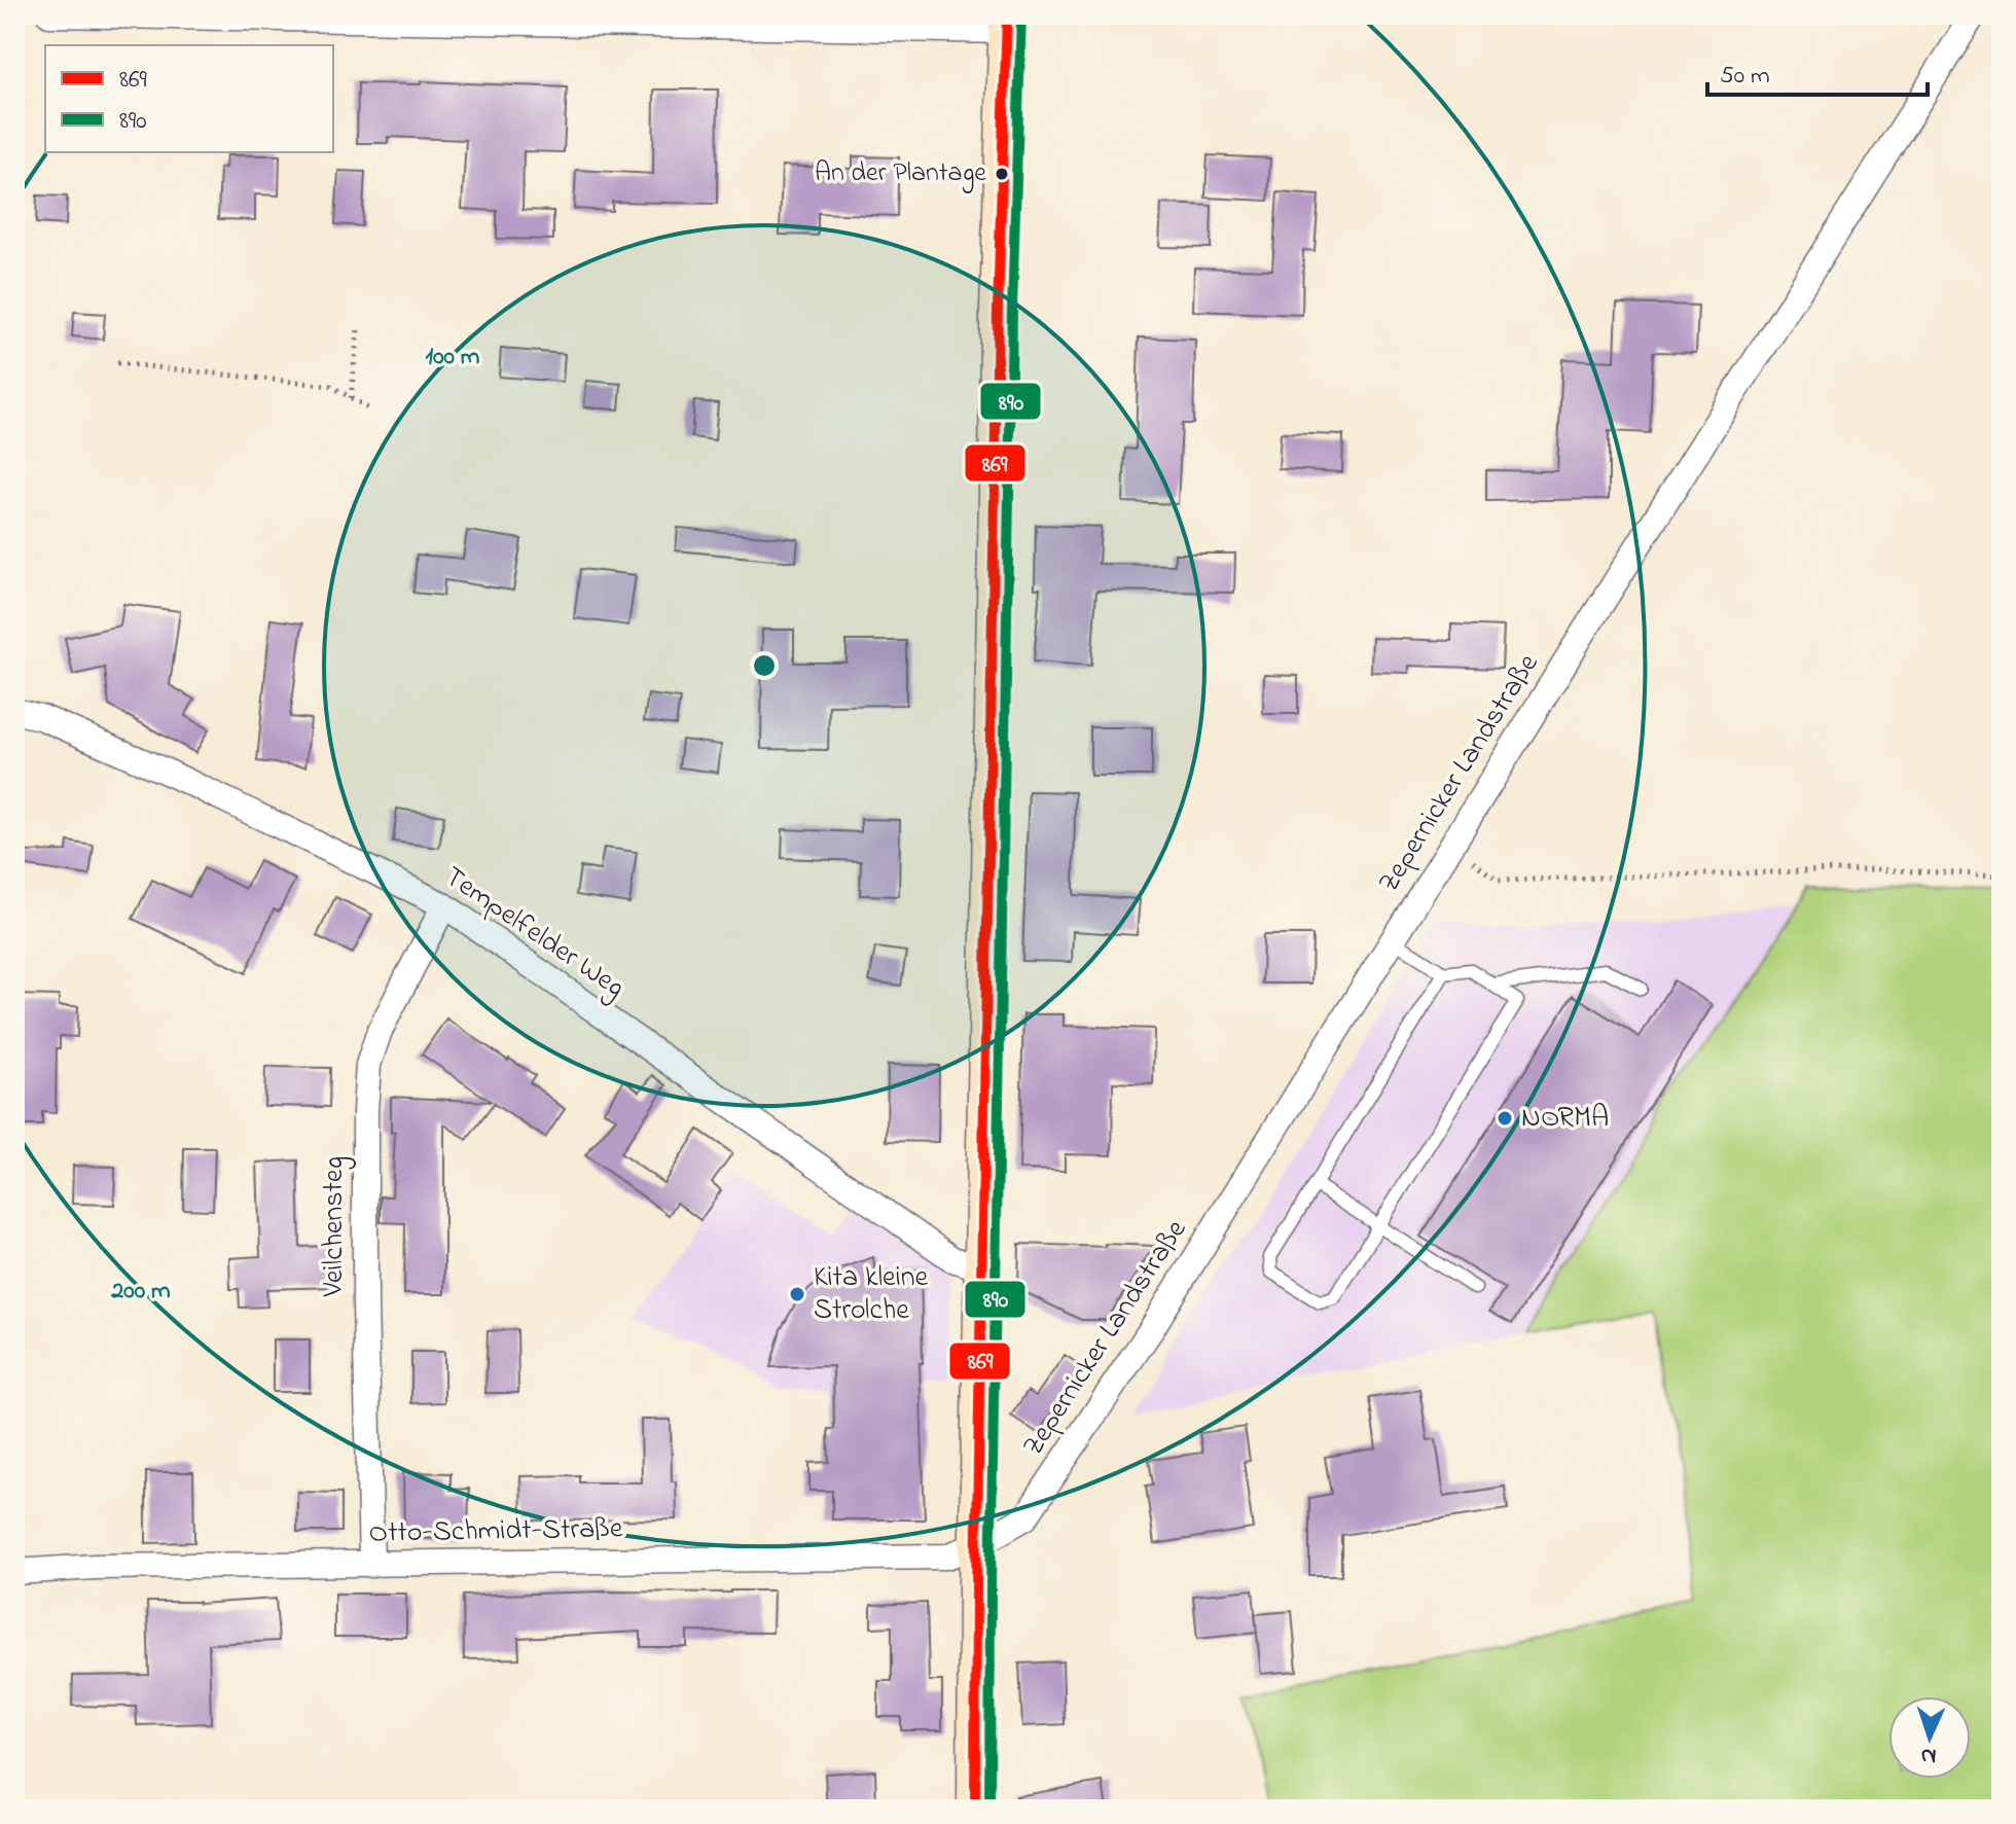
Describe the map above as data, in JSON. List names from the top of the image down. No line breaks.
{"streets":{"street":["Zepernicker Landstraße","Tempelfelder Weg","Veilchensteg","Otto-Schmidt-Straße"]},"crossings":[["Zepernicker Landstraße","Otto-Schmidt-Straße"],["Tempelfelder Weg","Veilchensteg"],["Veilchensteg","Otto-Schmidt-Straße"]],"places":["An der Plantage","NORMA","Kita kleine Strolche"],"lines":["transit line 869","transit line 890"],"legend":["869","890"],"scale_bar":"50 m","north":"bottom","rings":["100 m","200 m"]}
